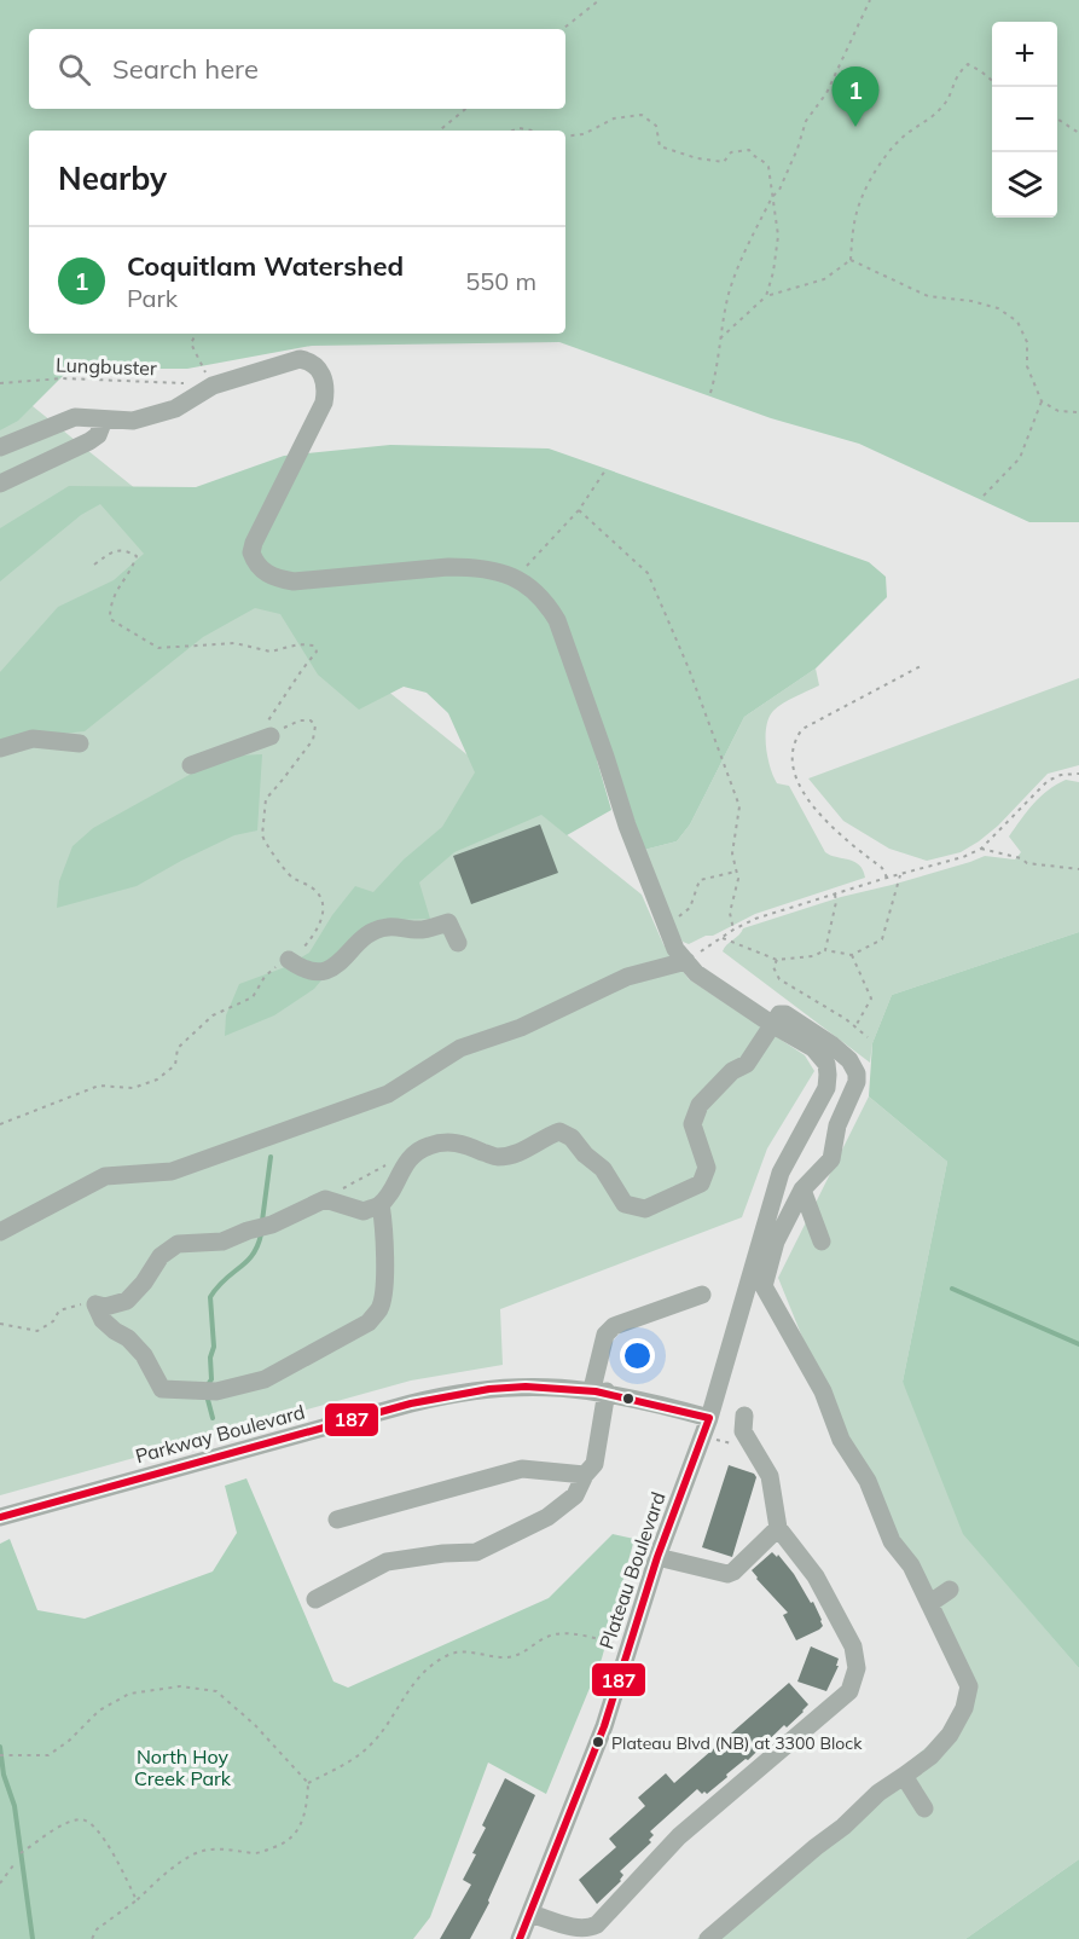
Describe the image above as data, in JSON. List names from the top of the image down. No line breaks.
{"streets":{"street":["Parkway Boulevard","Plateau Boulevard"],"path":["Lungbuster"]},"crossings":[["Parkway Boulevard","Plateau Boulevard"]],"parks":["North Hoy Creek Park"],"places":["Plateau Blvd (NB) at 3300 Block"],"lines":["transit line 187"],"page":{"map_buttons":["+","−"],"search":"Search here","pins":"1","heading":"Nearby","list":[{"mark":"1","name":"Coquitlam Watershed","note":"Park","value":"550 m"}]}}
